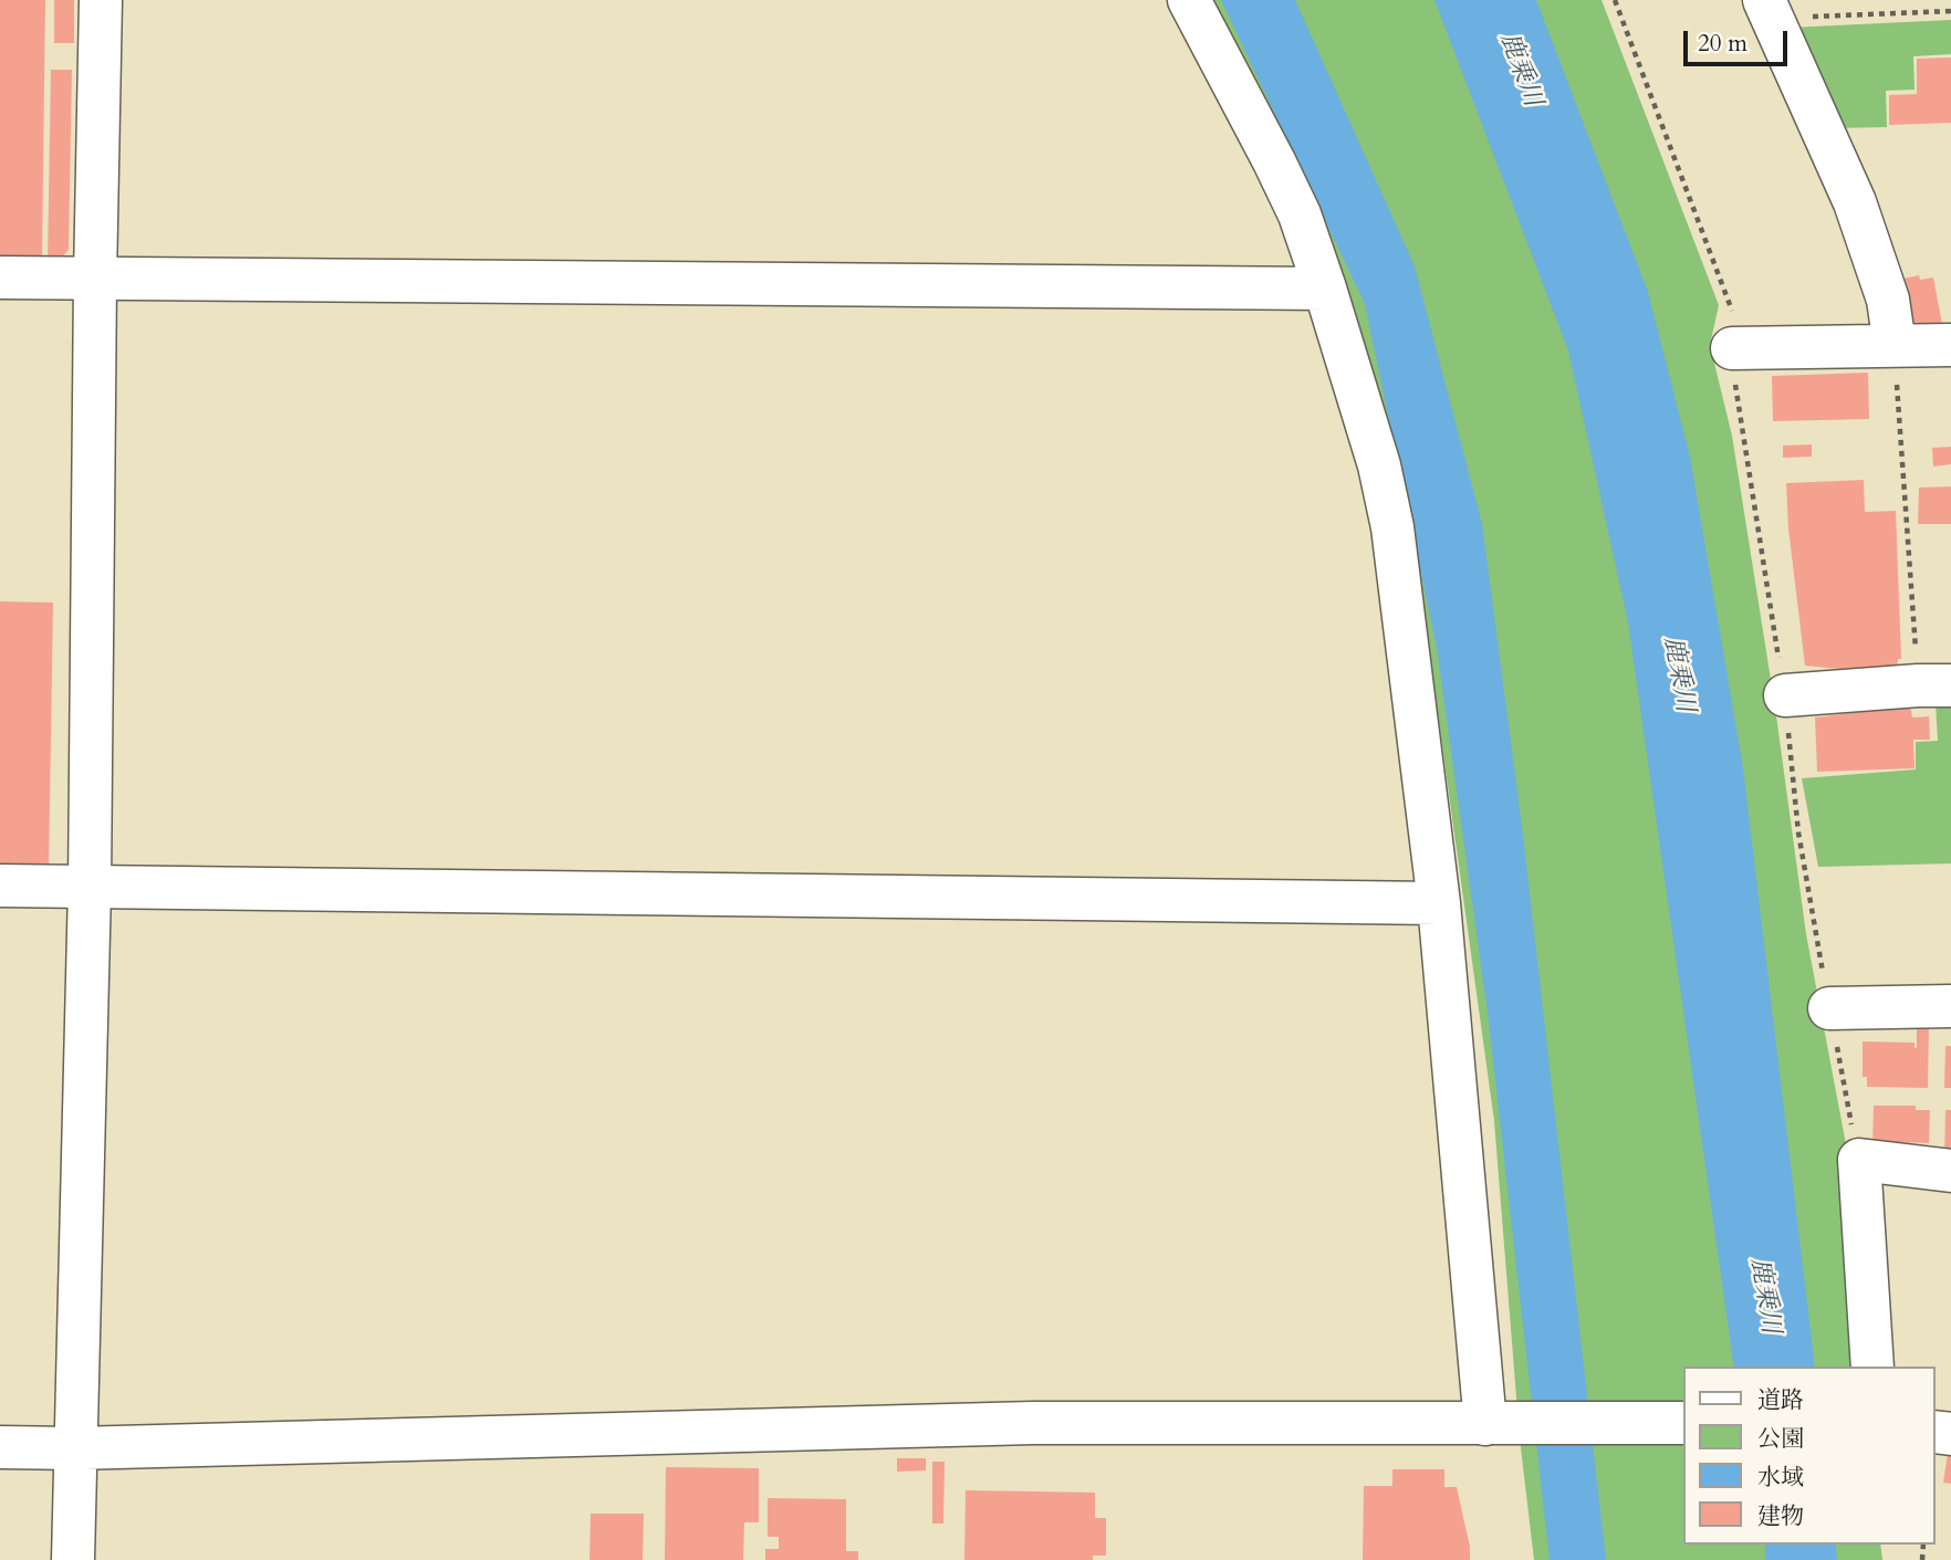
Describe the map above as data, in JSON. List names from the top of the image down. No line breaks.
{"water":["鹿乗川"],"legend":["道路","公園","水域","建物"],"scale_bar":"20 m"}
